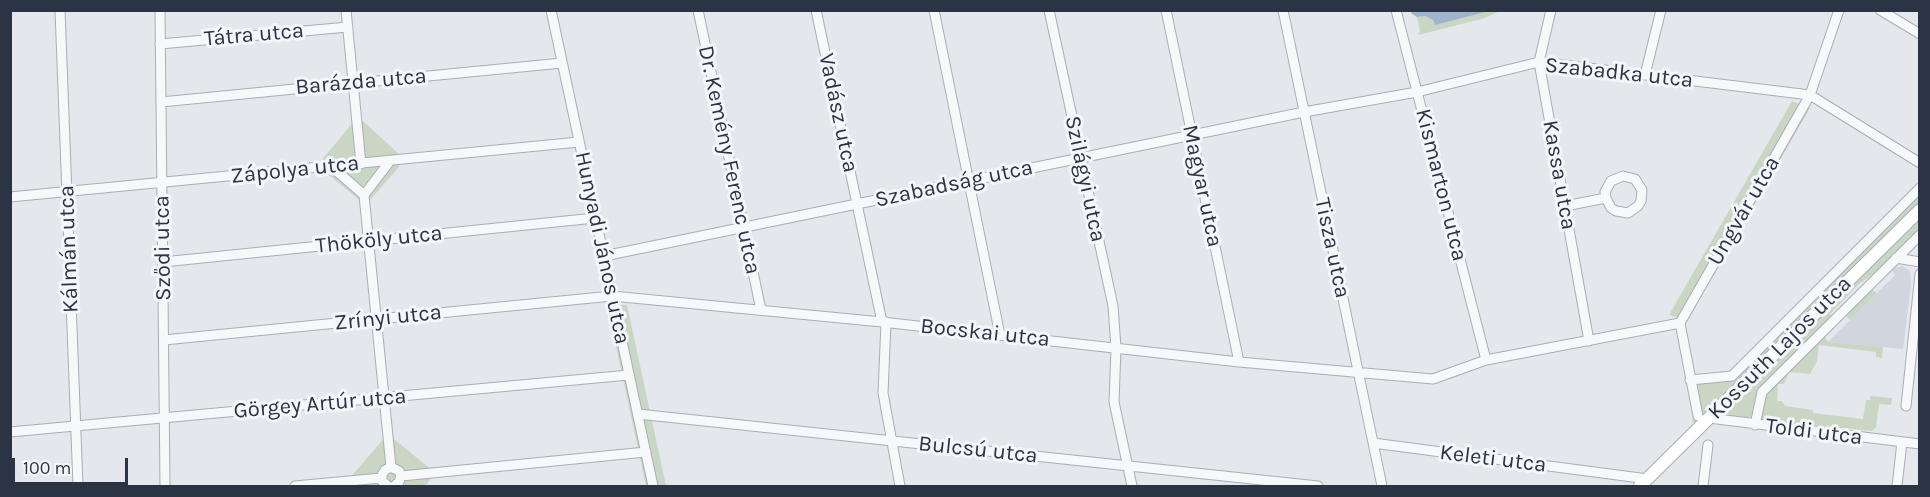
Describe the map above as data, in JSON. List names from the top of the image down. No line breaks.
{"streets":{"street":["Tátra utca","Szabadka utca","Barázda utca","Vadász utca","Dr. Kemény Ferenc utca","Zápolya utca","Kassa utca","Szilágyi utca","Szabadság utca","Kismarton utca","Magyar utca","Ungvár utca","Thököly utca","Sződi utca","Hunyadi János utca","Tisza utca","Kálmán utca","Zrínyi utca","Bocskai utca","Kossuth Lajos utca","Görgey Artúr utca","Toldi utca","Bulcsú utca","Keleti utca"]},"crossings":[["Tátra utca","Sződi utca"],["Szabadka utca","Kassa utca"],["Szabadka utca","Szabadság utca"],["Szabadka utca","Kismarton utca"],["Szabadka utca","Ungvár utca"],["Szabadka utca","Tisza utca"],["Barázda utca","Sződi utca"],["Barázda utca","Hunyadi János utca"],["Vadász utca","Szabadság utca"],["Vadász utca","Bocskai utca"],["Vadász utca","Bulcsú utca"],["Dr. Kemény Ferenc utca","Szabadság utca"],["Dr. Kemény Ferenc utca","Bocskai utca"],["Zápolya utca","Sződi utca"],["Zápolya utca","Hunyadi János utca"],["Zápolya utca","Kálmán utca"],["Kassa utca","Bocskai utca"],["Szilágyi utca","Szabadság utca"],["Szilágyi utca","Bocskai utca"],["Szilágyi utca","Bulcsú utca"],["Szabadság utca","Magyar utca"],["Szabadság utca","Hunyadi János utca"],["Szabadság utca","Tisza utca"],["Kismarton utca","Bocskai utca"],["Magyar utca","Bocskai utca"],["Ungvár utca","Bocskai utca"],["Thököly utca","Sződi utca"],["Thököly utca","Hunyadi János utca"],["Sződi utca","Zrínyi utca"],["Sződi utca","Görgey Artúr utca"],["Hunyadi János utca","Zrínyi utca"],["Hunyadi János utca","Bocskai utca"],["Hunyadi János utca","Görgey Artúr utca"],["Hunyadi János utca","Bulcsú utca"],["Tisza utca","Bocskai utca"],["Tisza utca","Keleti utca"],["Kálmán utca","Görgey Artúr utca"],["Zrínyi utca","Bocskai utca"],["Kossuth Lajos utca","Toldi utca"],["Kossuth Lajos utca","Keleti utca"]],"scale_bar":"100 m"}
